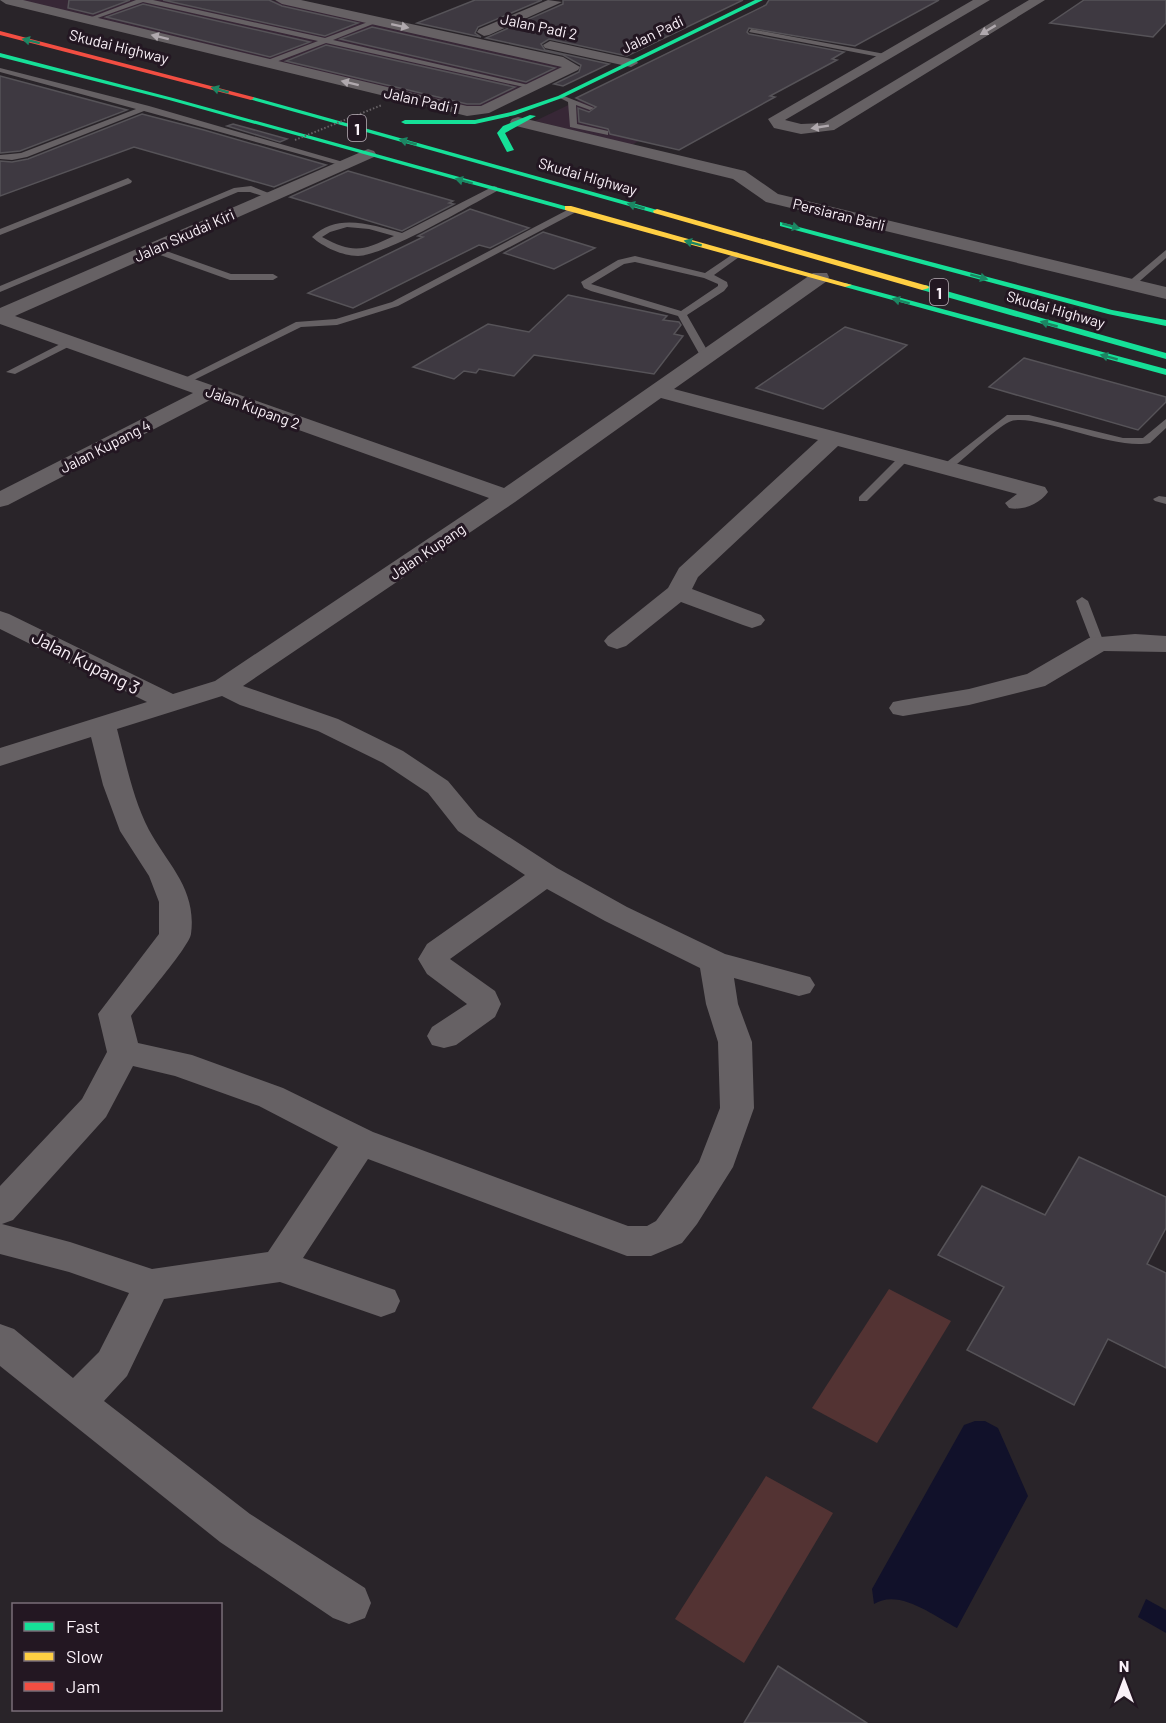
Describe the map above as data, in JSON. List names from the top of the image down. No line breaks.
{"streets":{"main road":["Jalan Padi","Skudai Highway","1"],"street":["Jalan Padi 2","Jalan Padi 1","Persiaran Barli","Jalan Skudai Kiri","Jalan Kupang 2","Jalan Kupang 4","Jalan Kupang","Jalan Kupang 3"]},"crossings":[["Jalan Padi 2","Jalan Padi"],["Jalan Padi","Persiaran Barli"],["Jalan Skudai Kiri","Jalan Kupang 2"],["Jalan Kupang 2","Jalan Kupang 4"],["Jalan Kupang 2","Jalan Kupang"],["Jalan Kupang","Jalan Kupang 3"]],"legend":["Fast","Slow","Jam"],"north":"top"}
